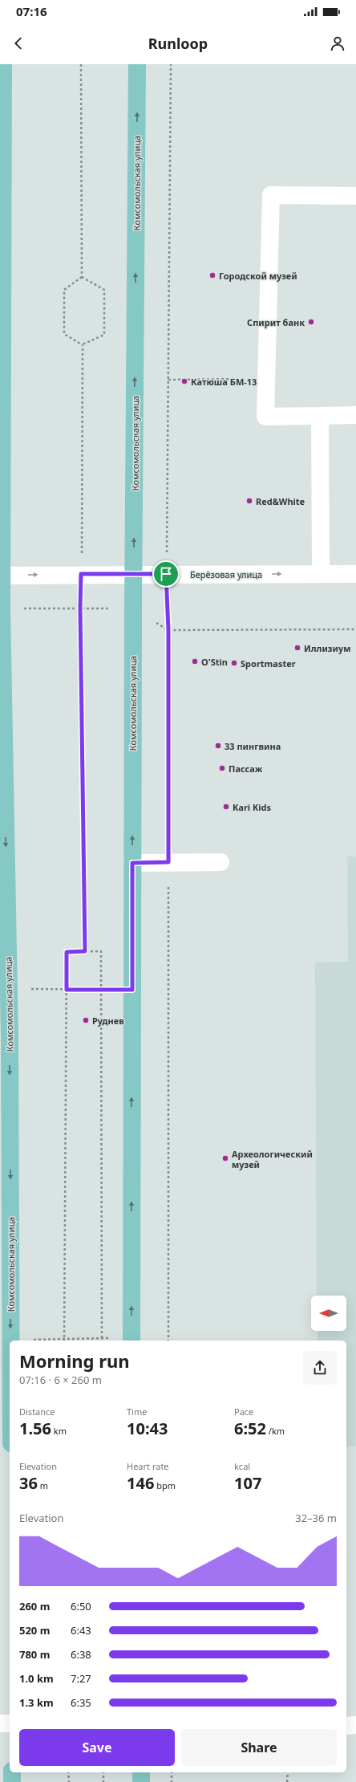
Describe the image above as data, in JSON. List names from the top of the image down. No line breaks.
{"streets":{"main road":["Комсомольская улица"],"street":["Берёзовая улица"]},"crossings":[["Комсомольская улица","Берёзовая улица"]],"one_way":["Берёзовая улица"],"places":["Городской музей","Спирит банк","Катюша БМ-13","Red&White","Иллизиум","O'Stin","Sportmaster","33 пингвина","Пассаж","Kari Kids","Руднев","Археологический музей"],"north":"left","page":{"status":"07:16","header":"Runloop","heading":["Morning run","07:16 · 6 × 260 m"],"stats":[["Distance","1.56 km"],["Time","10:43"],["Pace","6:52 /km"],["Elevation","36 m"],["Heart rate","146 bpm"],["kcal","107"]],"chart":["Elevation","32–36 m"],"list":[{"name":"260 m","note":"6:50"},{"name":"520 m","note":"6:43"},{"name":"780 m","note":"6:38"},{"name":"1.0 km","note":"7:27"},{"name":"1.3 km","note":"6:35"}],"buttons":["Save","Share"]}}
